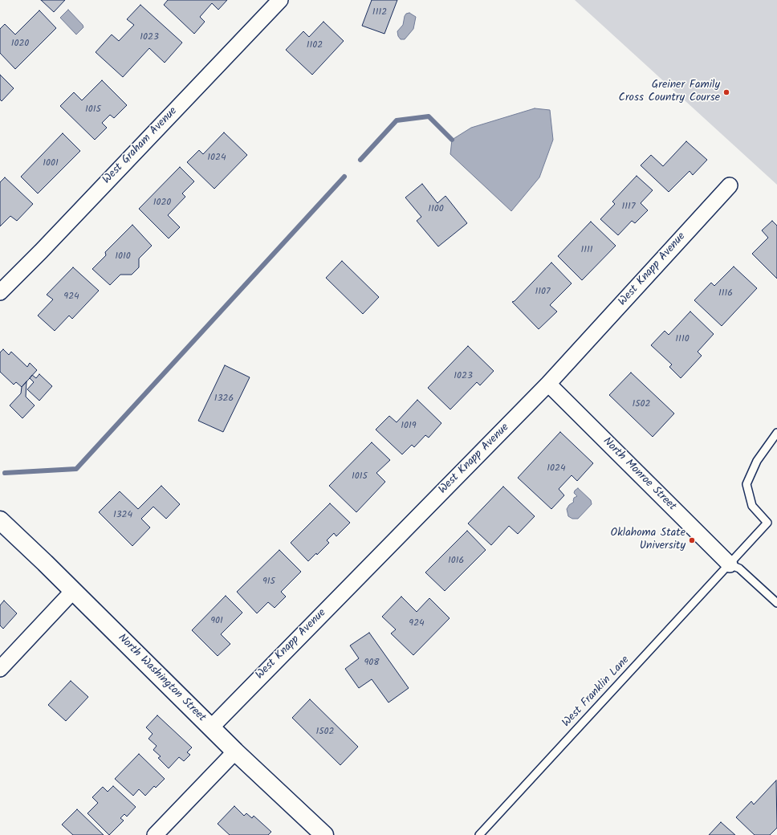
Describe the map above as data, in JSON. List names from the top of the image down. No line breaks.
{"streets":{"main road":["North Washington Street"],"street":["West Graham Avenue","West Knapp Avenue","North Monroe Street"],"lane":["West Franklin Lane"]},"crossings":[["West Knapp Avenue","North Monroe Street"],["West Knapp Avenue","North Washington Street"],["North Monroe Street","West Franklin Lane"]],"places":["Greiner Family Cross Country Course","Oklahoma State University"],"house_numbers":["1112","1023","1020","1102","1015","1024","1001","1020","1117","1100","1111","1010","1107","1116","924","1110","1023","1326","1502","1019","1024","1015","1324","1016","915","901","924","908","1502"]}
